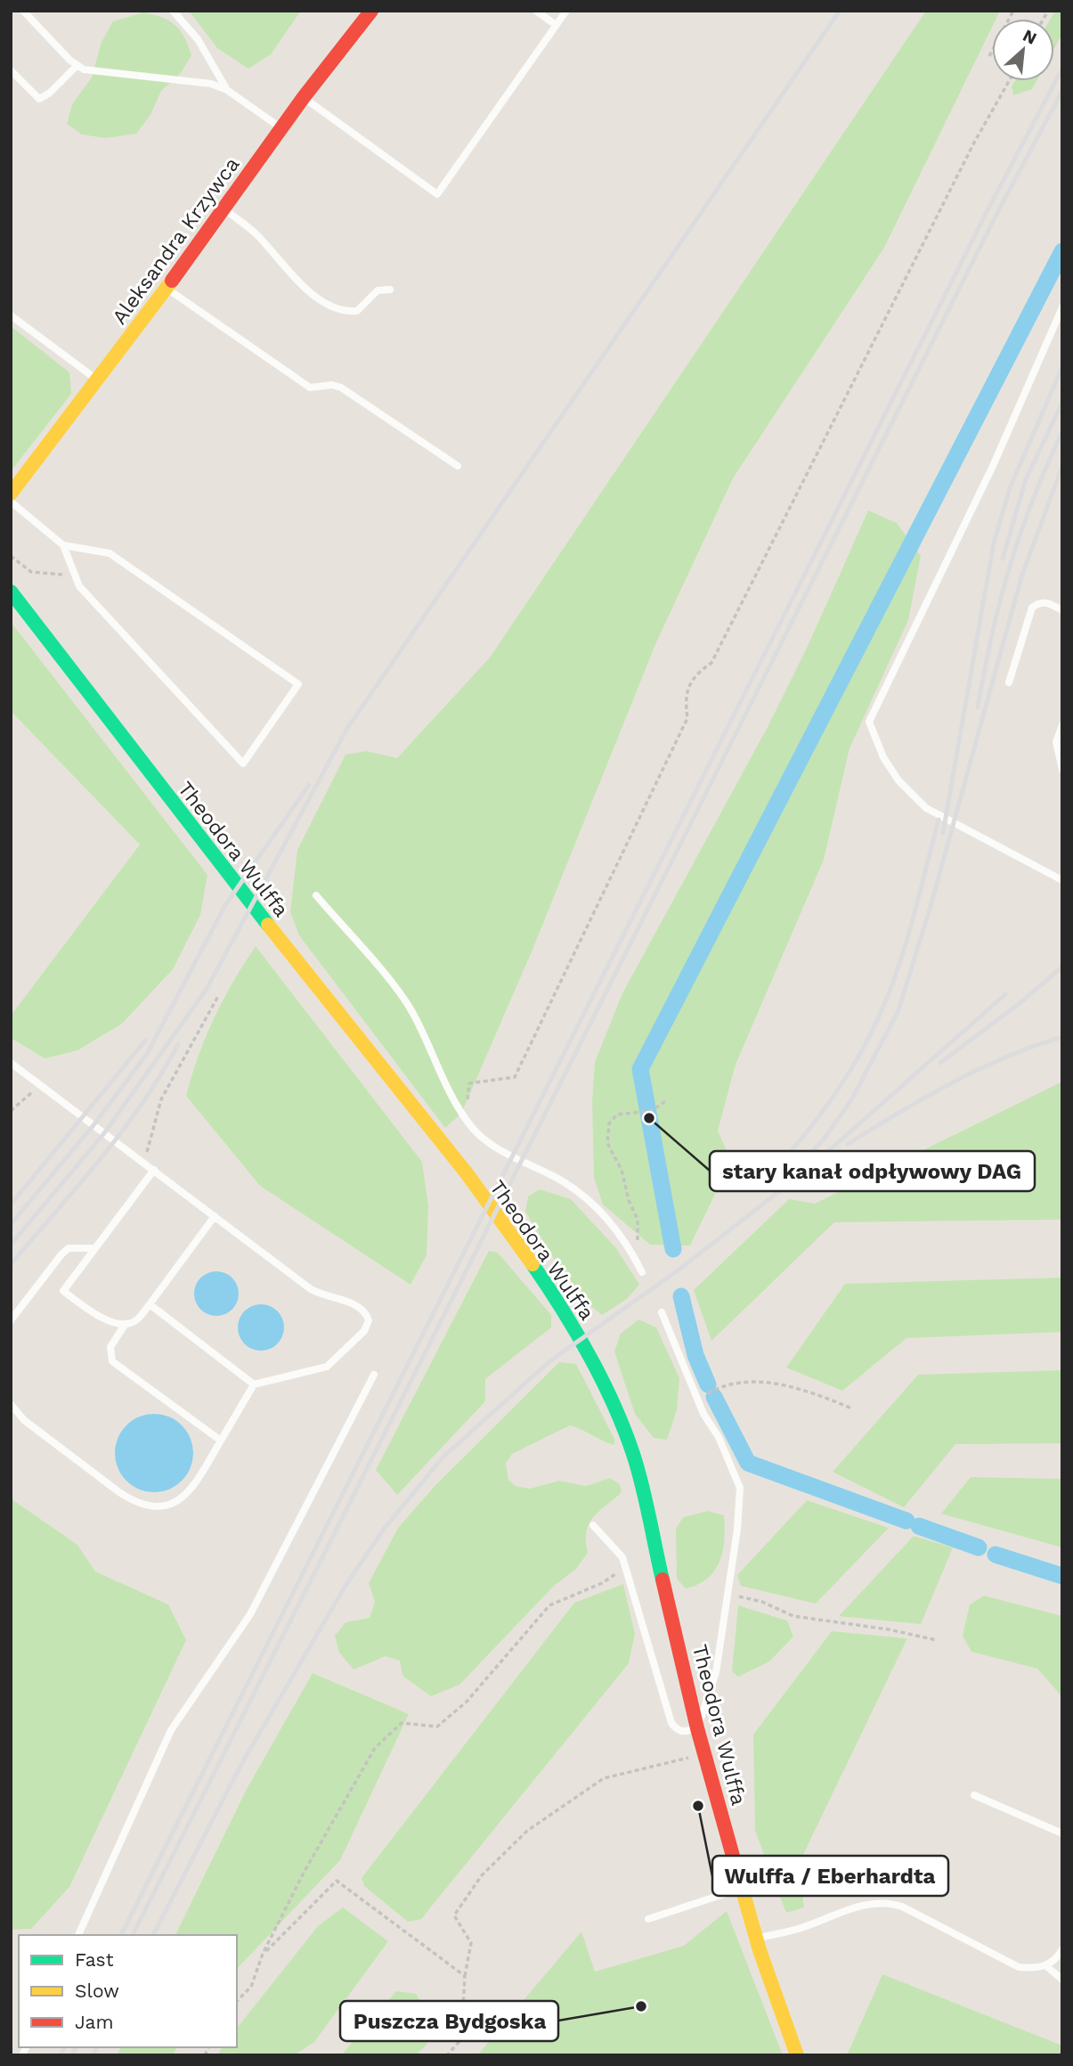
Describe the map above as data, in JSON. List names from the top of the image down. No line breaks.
{"streets":{"street":["Aleksandra Krzywca","Theodora Wulffa"]},"places":["stary kanał odpływowy DAG","Wulffa / Eberhardta","Puszcza Bydgoska"],"legend":["Fast","Slow","Jam"],"north":"top right"}
